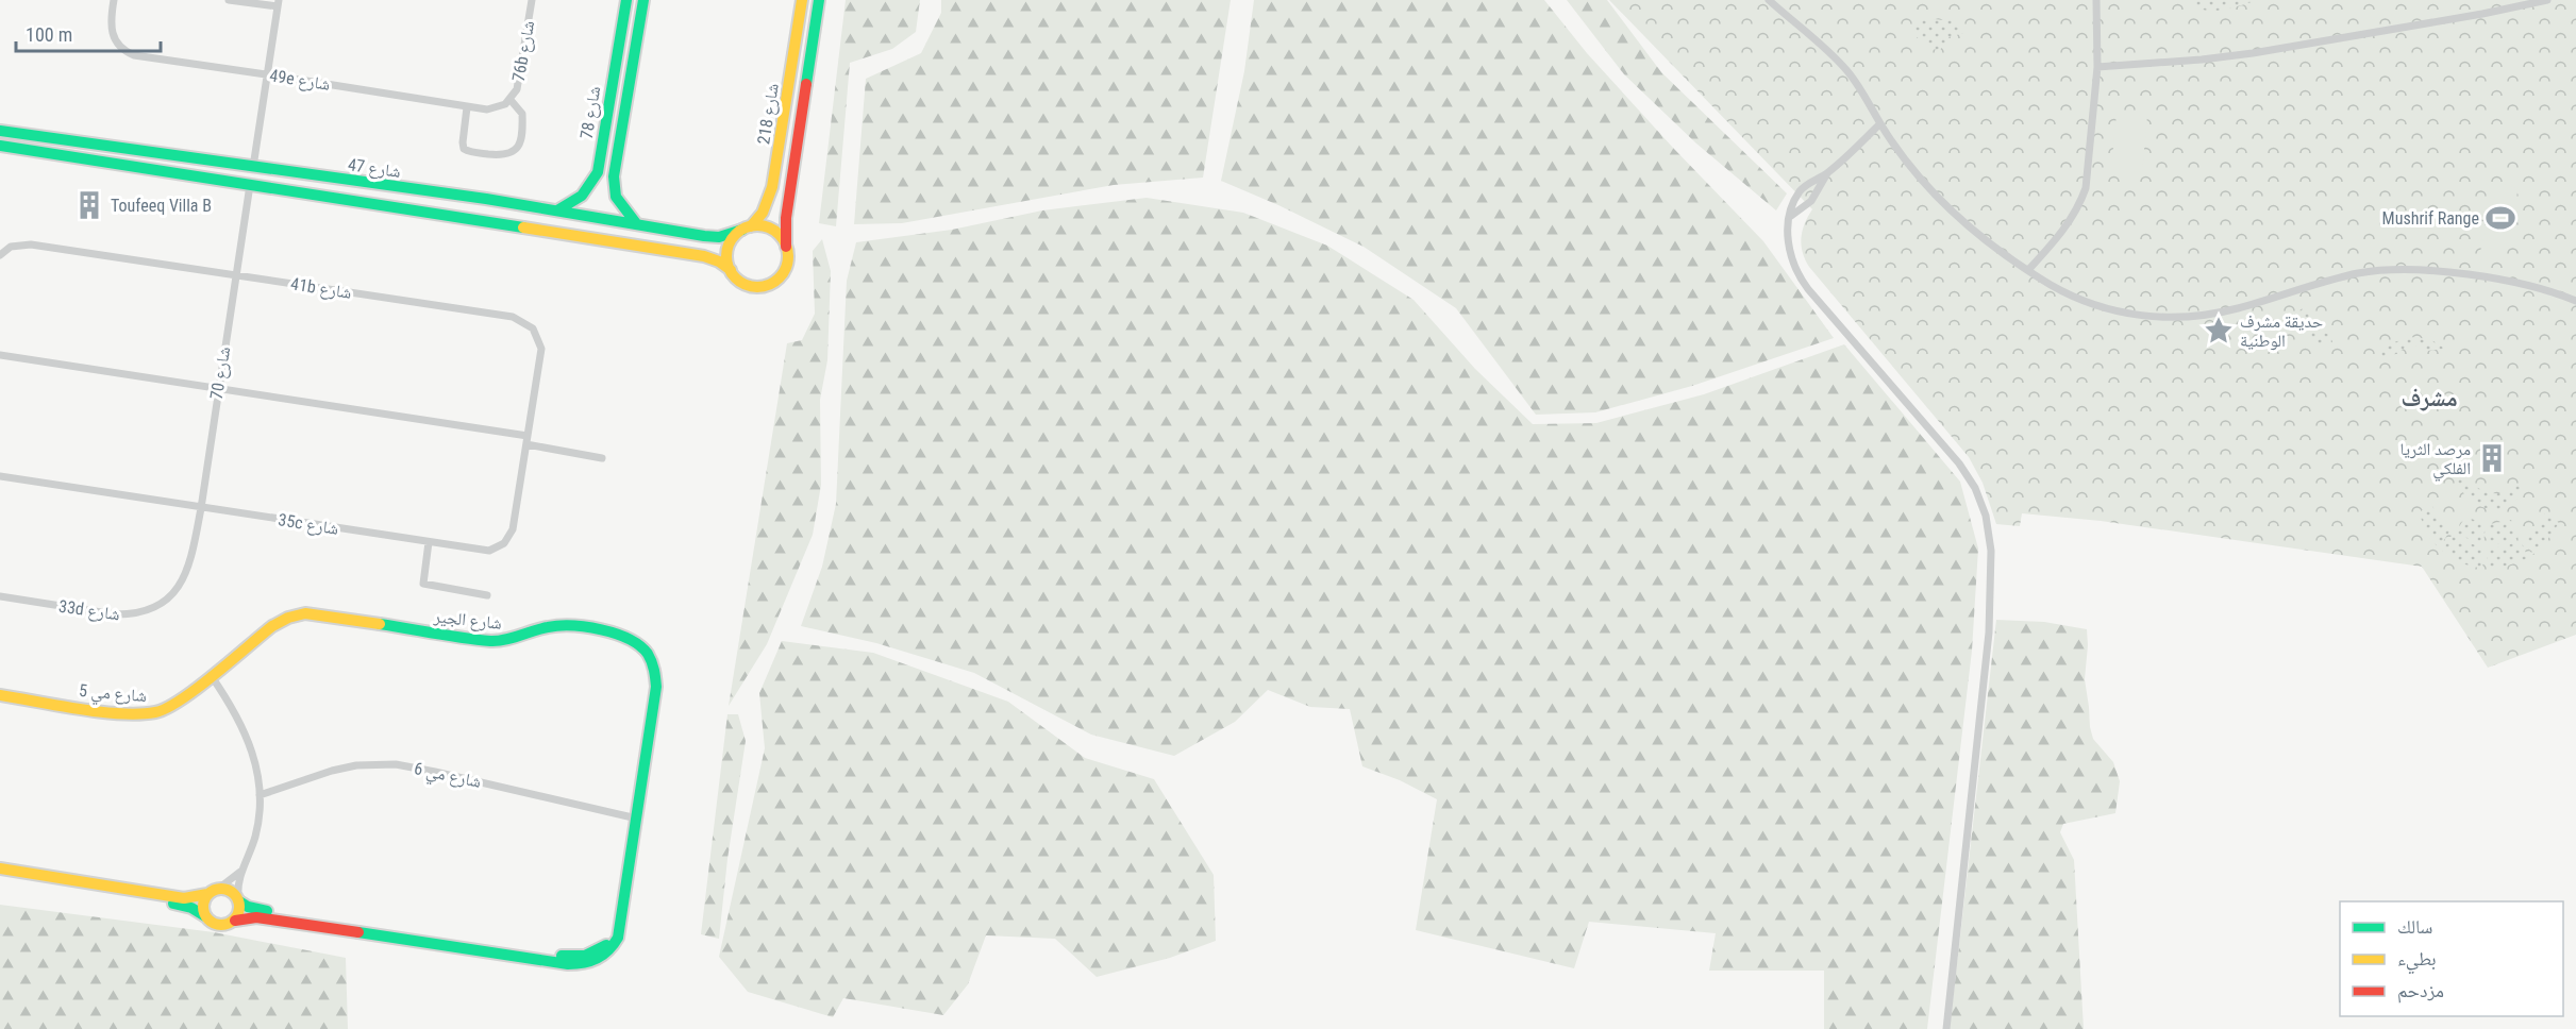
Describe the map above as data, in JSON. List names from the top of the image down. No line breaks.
{"streets":{"street":["76b شارع","49e شارع","شارع 78","شارع 218","شارع 47","41b شارع","شارع 70","35c شارع","33d شارع","شارع الجير","شارع مي 5","شارع مي 6"]},"crossings":[["76b شارع","49e شارع"],["شارع 78","شارع 47"],["شارع 218","شارع 47"],["شارع 47","شارع 70"],["41b شارع","شارع 70"],["41b شارع","35c شارع"],["شارع 70","35c شارع"],["شارع 70","33d شارع"],["شارع الجير","شارع مي 5"],["شارع الجير","شارع مي 6"]],"districts":["مشرف"],"places":{"building":["Toufeeq Villa B","مرصد الثريا الفلكي"],"sports":["Mushrif Range"],"place":["حديقة مشرف الوطنية"]},"legend":["سالك","بطيء","مزدحم"],"scale_bar":"100 m"}
